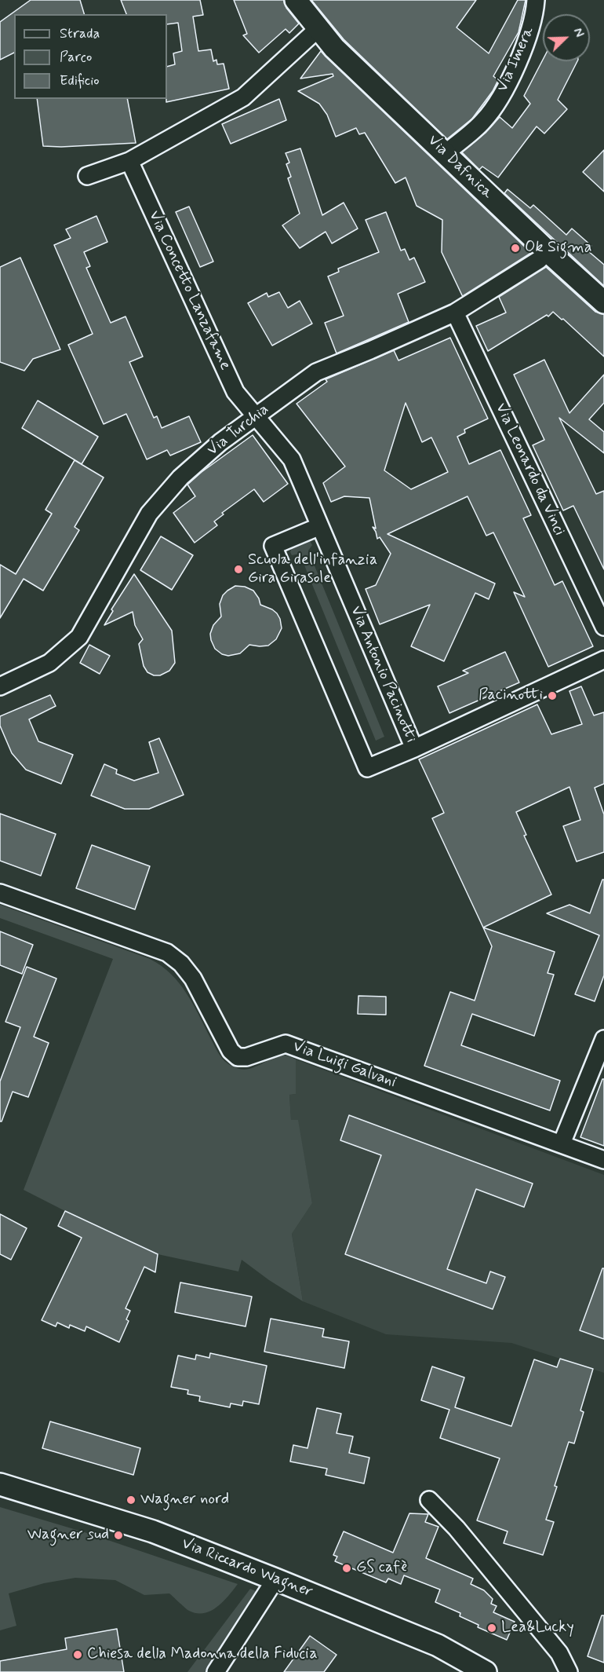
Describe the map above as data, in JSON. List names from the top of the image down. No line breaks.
{"streets":{"street":["Via Imera","Via Dafnica","Via Concetto Lanzafame","Via Turchia","Via Leonardo da Vinci","Via Antonio Pacinotti","Via Luigi Galvani","Via Riccardo Wagner"]},"crossings":[["Via Imera","Via Dafnica"],["Via Dafnica","Via Turchia"],["Via Concetto Lanzafame","Via Turchia"],["Via Concetto Lanzafame","Via Antonio Pacinotti"],["Via Turchia","Via Leonardo da Vinci"],["Via Turchia","Via Antonio Pacinotti"]],"places":["Ok Sigma","Scuola dell'infanzia Gira Girasole","Pacinotti","Wagner nord","Wagner sud","GS cafè","Lea&Lucky","Chiesa della Madonna della Fiducia"],"legend":["Strada","Parco","Edificio"],"north":"top right"}
